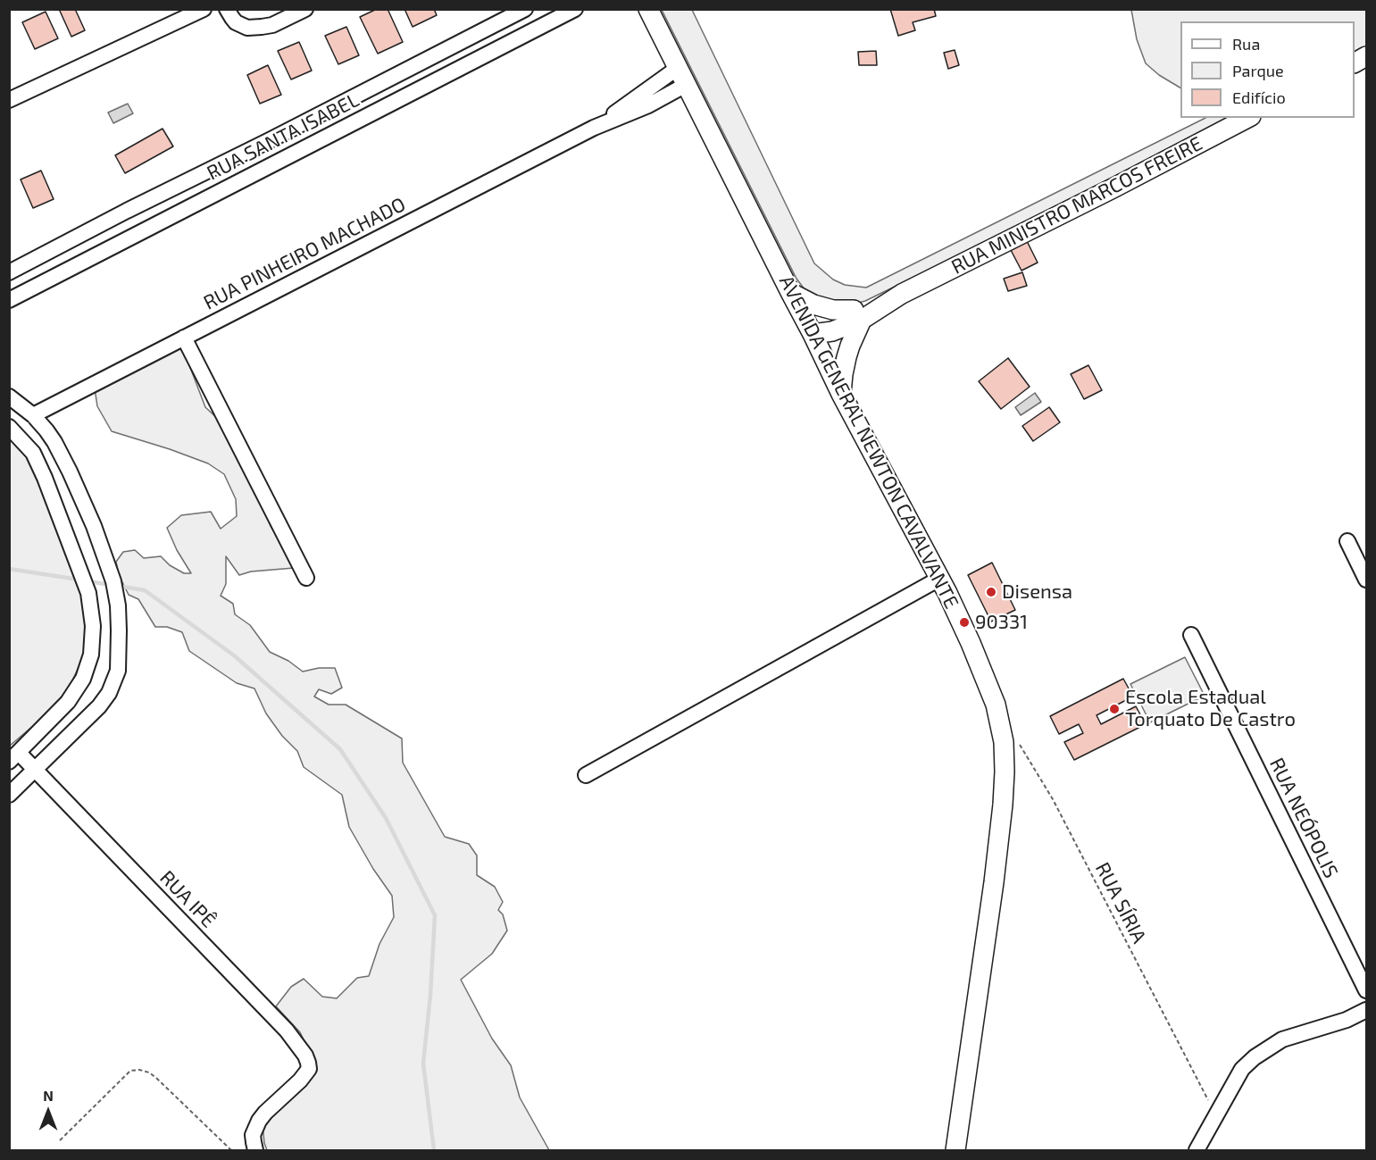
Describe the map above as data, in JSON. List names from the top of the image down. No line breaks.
{"streets":{"main road":["RUA MINISTRO MARCOS FREIRE","AVENIDA GENERAL NEWTON CAVALVANTE"],"street":["RUA SANTA ISABEL","RUA PINHEIRO MACHADO","RUA NEÓPOLIS","RUA IPÊ"],"path":["RUA SÍRIA"]},"crossings":[["RUA MINISTRO MARCOS FREIRE","AVENIDA GENERAL NEWTON CAVALVANTE"],["RUA PINHEIRO MACHADO","AVENIDA GENERAL NEWTON CAVALVANTE"]],"places":["Disensa","90331","Escola Estadual Torquato De Castro"],"legend":["Rua","Parque","Edifício"],"north":"top"}
